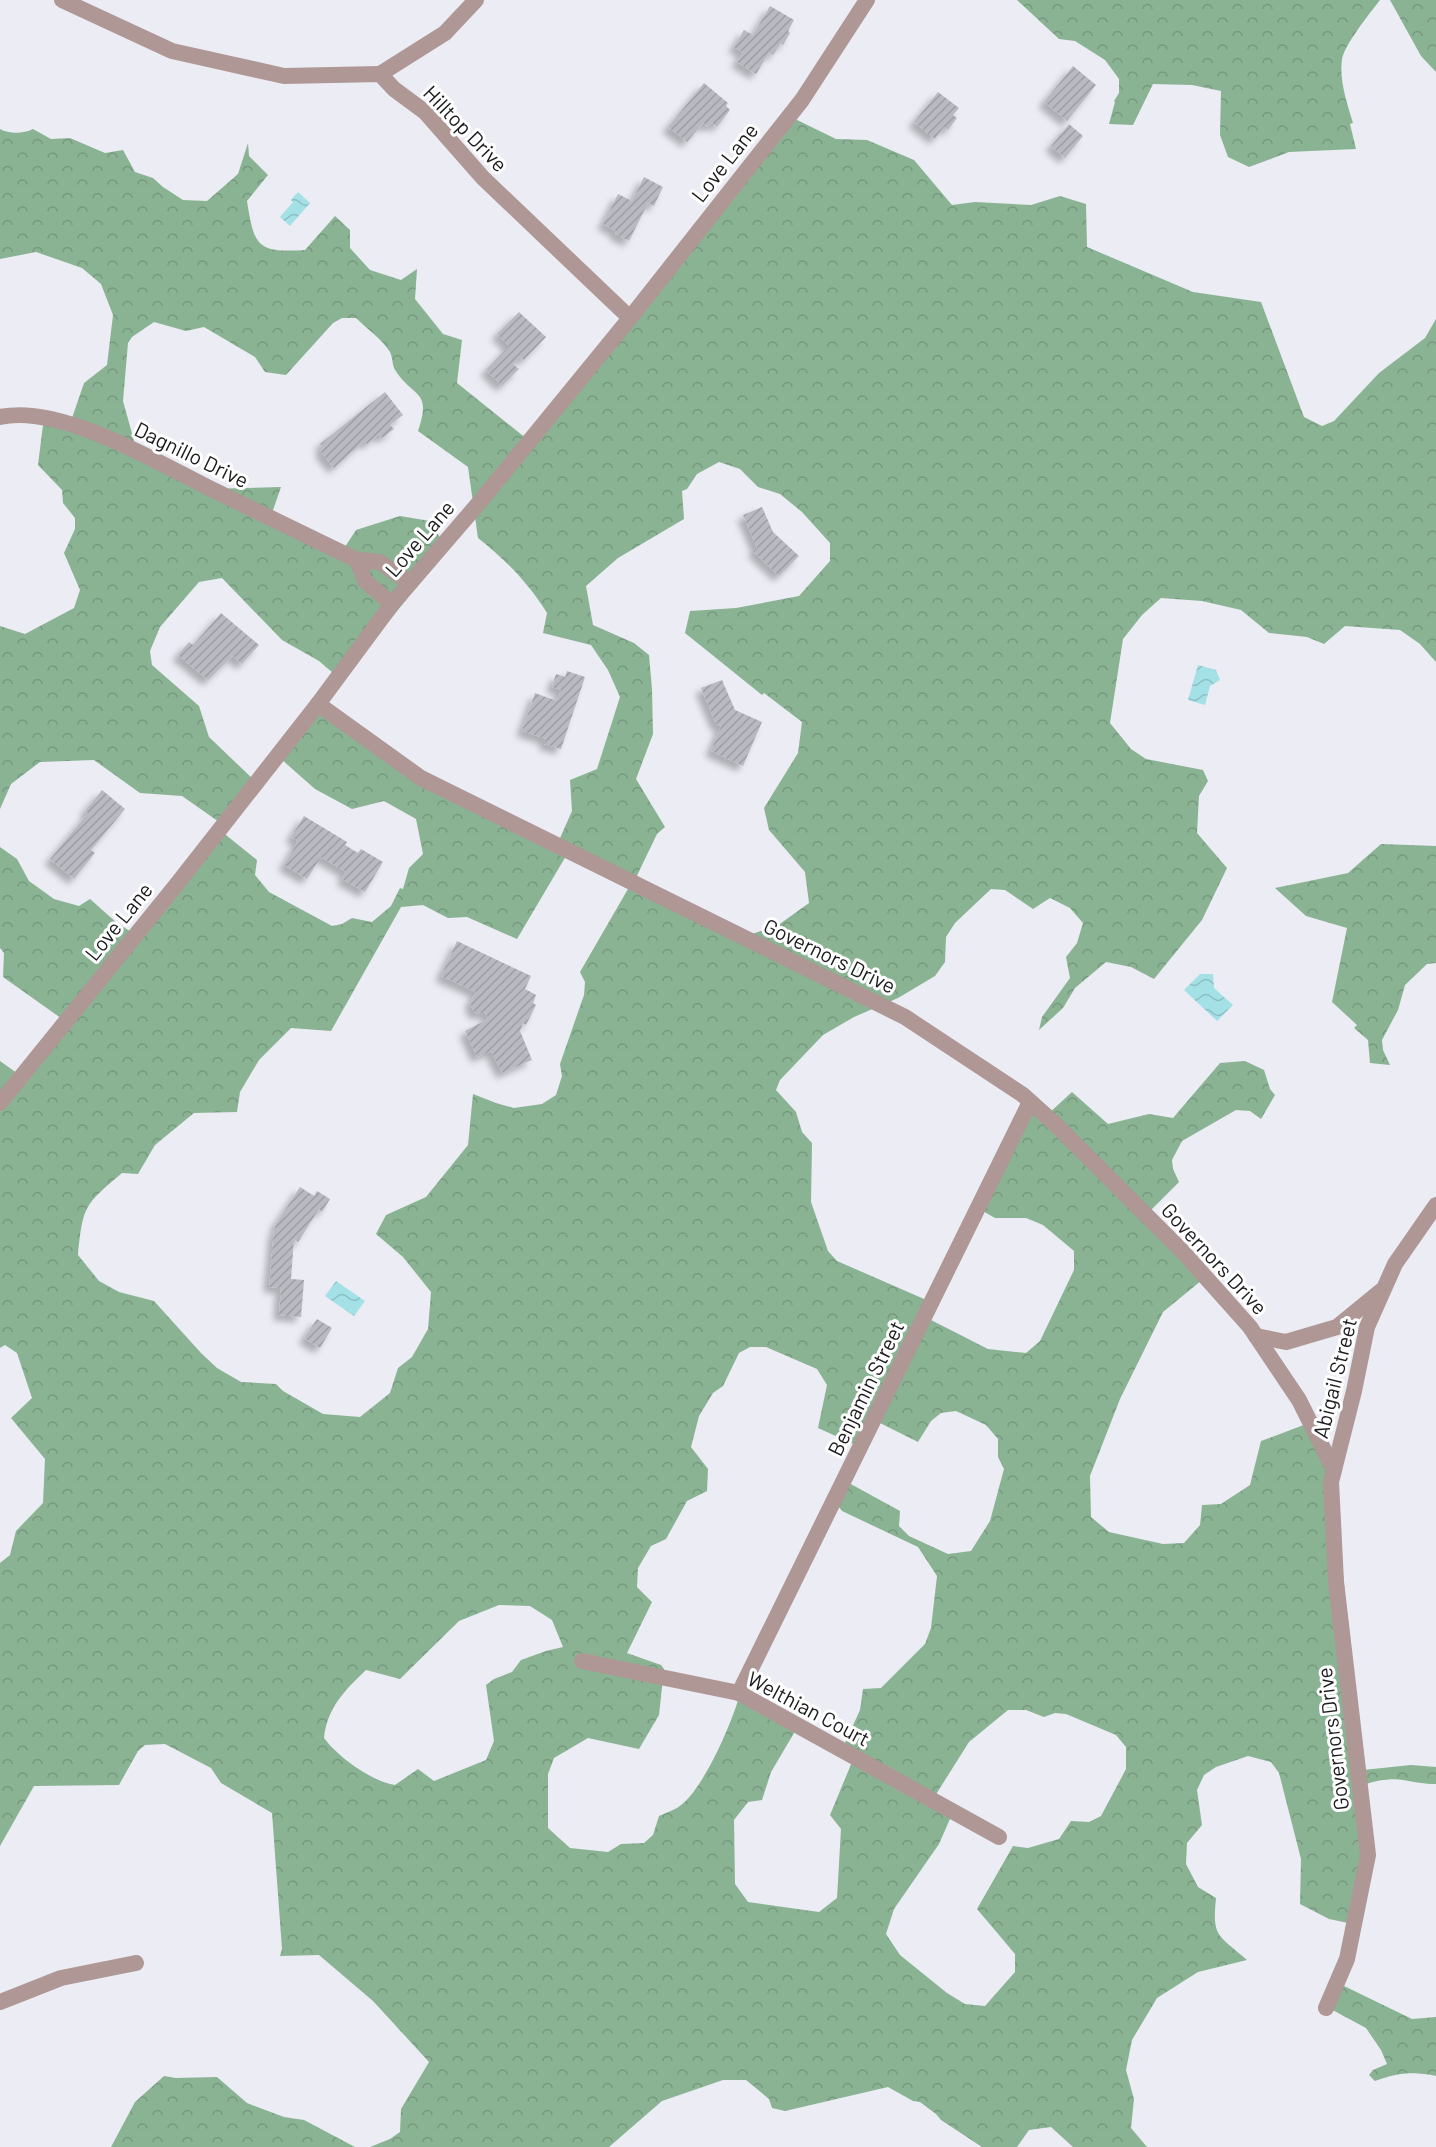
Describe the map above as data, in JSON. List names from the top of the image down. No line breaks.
{"streets":{"street":["Hilltop Drive","Love Lane","Dagnillo Drive","Governors Drive","Abigail Street","Benjamin Street","Welthian Court"]},"crossings":[["Hilltop Drive","Love Lane"],["Love Lane","Dagnillo Drive"],["Love Lane","Governors Drive"],["Governors Drive","Abigail Street"],["Governors Drive","Benjamin Street"],["Benjamin Street","Welthian Court"]]}
